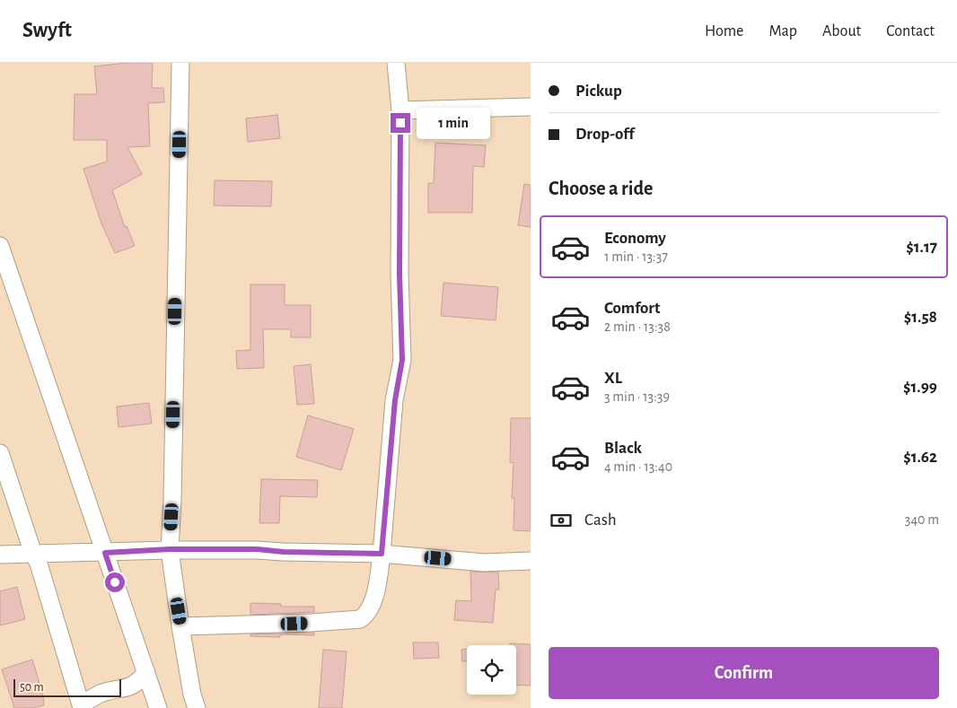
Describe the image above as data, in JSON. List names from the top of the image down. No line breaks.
{"scale_bar":"50 m","page":{"header":"Swyft","nav":["Home","Map","About","Contact"],"banner":["Pickup","Drop-off"],"bubble":"1 min","heading":"Choose a ride","list":[{"name":"Economy","note":"1 min · 13:37","value":"$1.17"},{"name":"Comfort","note":"2 min · 13:38","value":"$1.58"},{"name":"XL","note":"3 min · 13:39","value":"$1.99"},{"name":"Black","note":"4 min · 13:40","value":"$1.62"}],"pay":["Cash","340 m"],"buttons":"Confirm","scale":"50 m"}}
